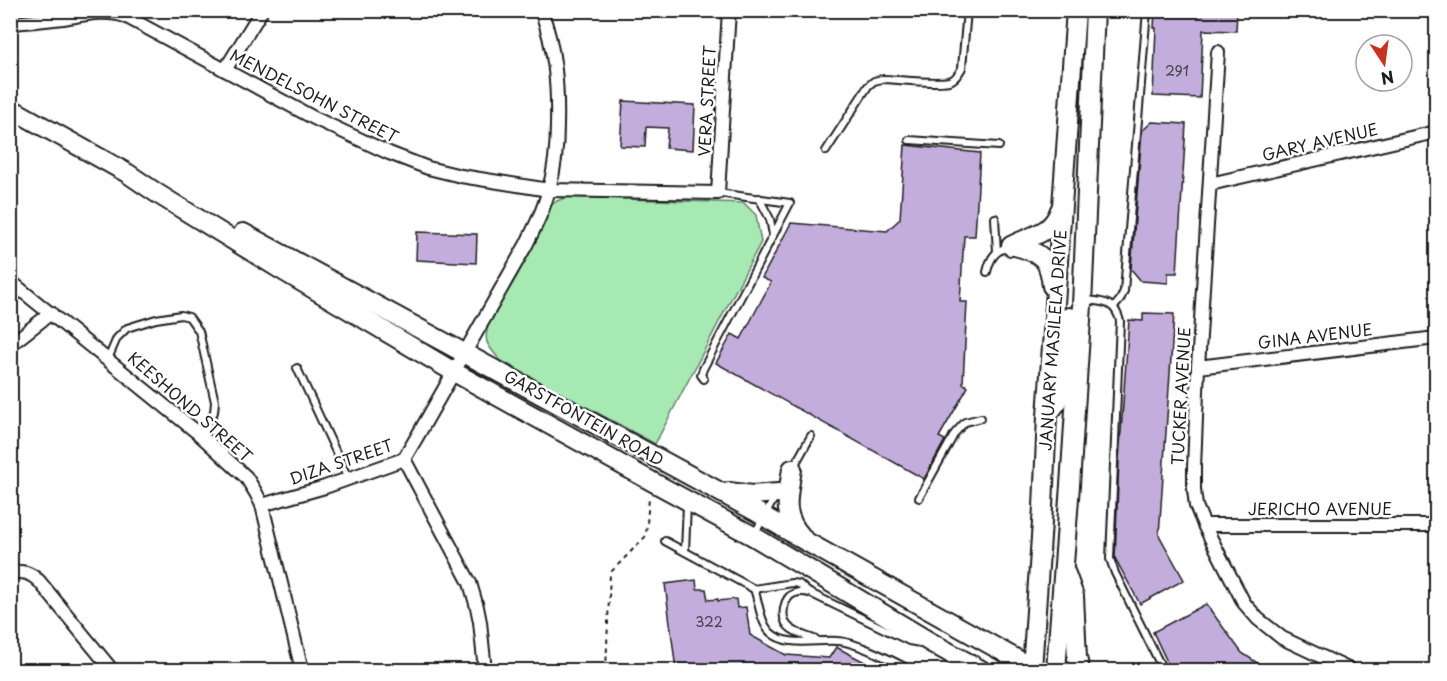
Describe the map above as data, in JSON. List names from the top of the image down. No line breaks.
{"streets":{"main road":["JANUARY MASILELA DRIVE","GARSTFONTEIN ROAD"],"street":["MENDELSOHN STREET","VERA STREET","GARY AVENUE","GINA AVENUE","TUCKER AVENUE","KEESHOND STREET","DIZA STREET","JERICHO AVENUE"]},"crossings":[["MENDELSOHN STREET","VERA STREET"],["MENDELSOHN STREET","DIZA STREET"],["GARY AVENUE","TUCKER AVENUE"],["GINA AVENUE","TUCKER AVENUE"],["JANUARY MASILELA DRIVE","GARSTFONTEIN ROAD"],["TUCKER AVENUE","JERICHO AVENUE"],["KEESHOND STREET","DIZA STREET"],["GARSTFONTEIN ROAD","DIZA STREET"]],"house_numbers":["291","322"],"north":"bottom"}
